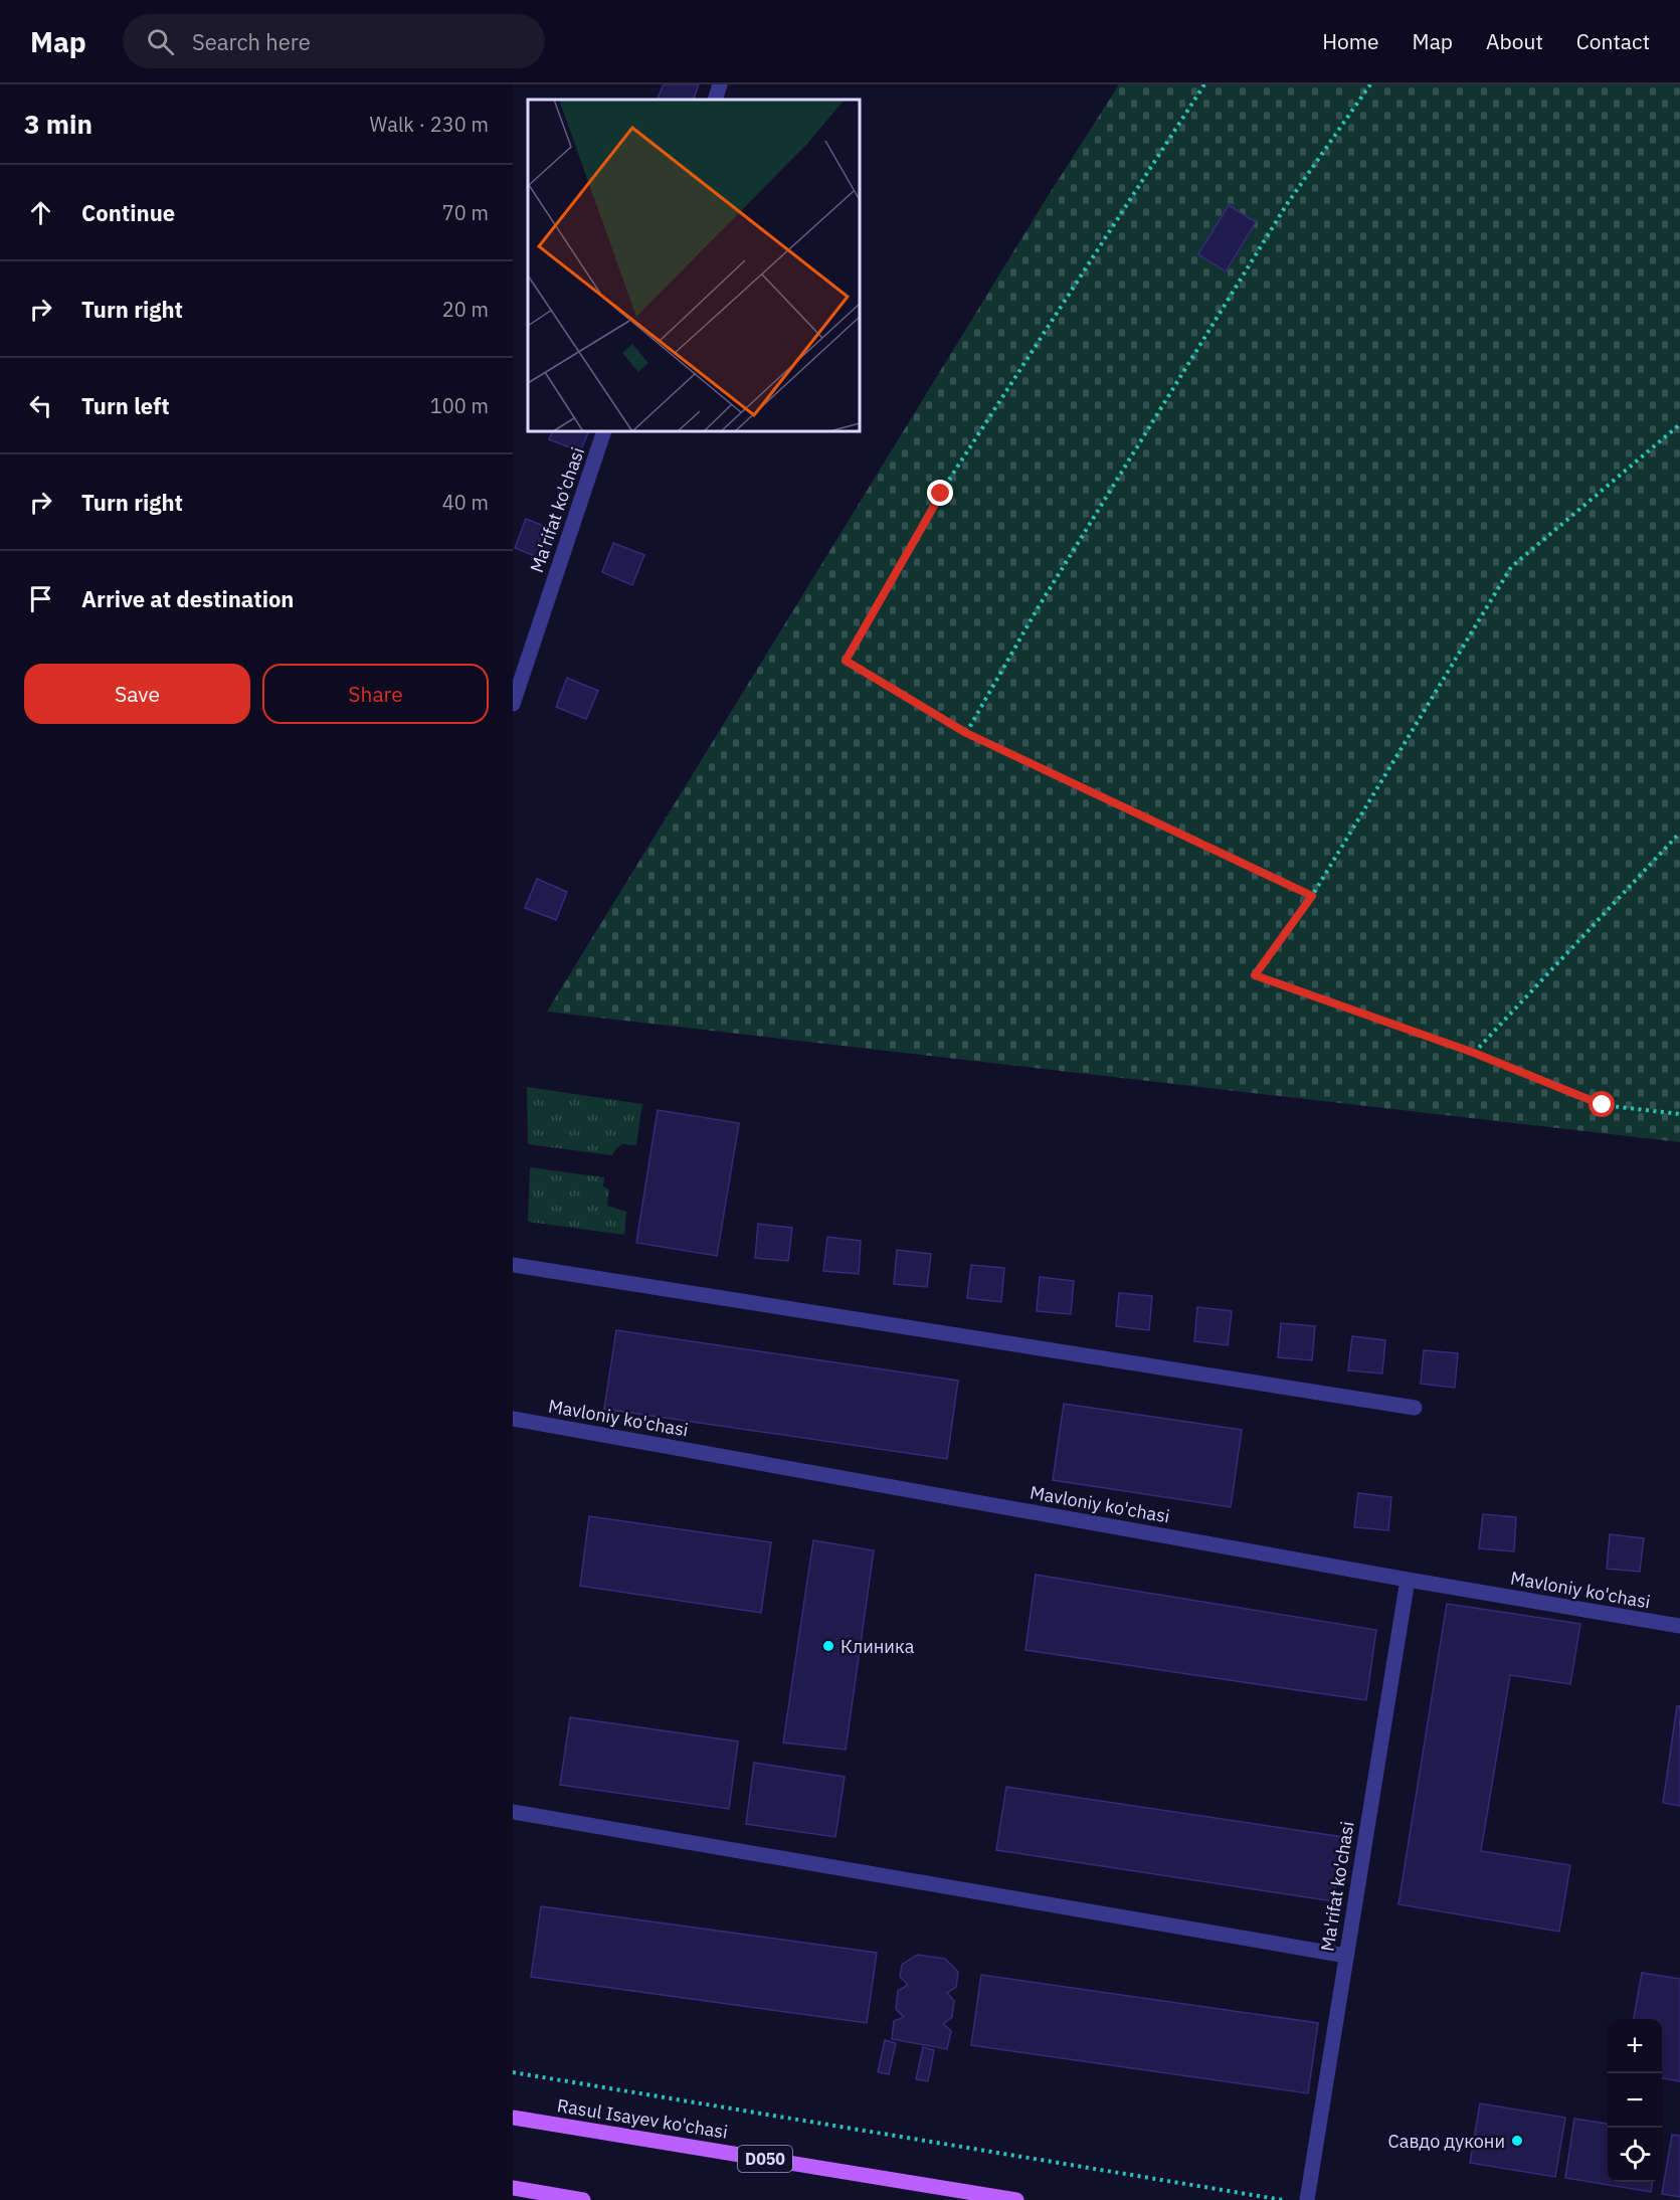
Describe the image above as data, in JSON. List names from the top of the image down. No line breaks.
{"streets":{"main road":["Rasul Isayev ko'chasi","D050"],"street":["Ma'rifat ko'chasi","Mavloniy ko'chasi"]},"crossings":[["Ma'rifat ko'chasi","Mavloniy ko'chasi"]],"places":["Клиника","Савдо дукони"],"page":{"header":"Map","search":"Search here","nav":["Home","Map","About","Contact"],"heading":["3 min","Walk · 230 m"],"list":[["Continue","70 m"],["Turn right","20 m"],["Turn left","100 m"],["Turn right","40 m"],"Arrive at destination"],"buttons":["Save","Share"],"map_buttons":["+","−"]}}
